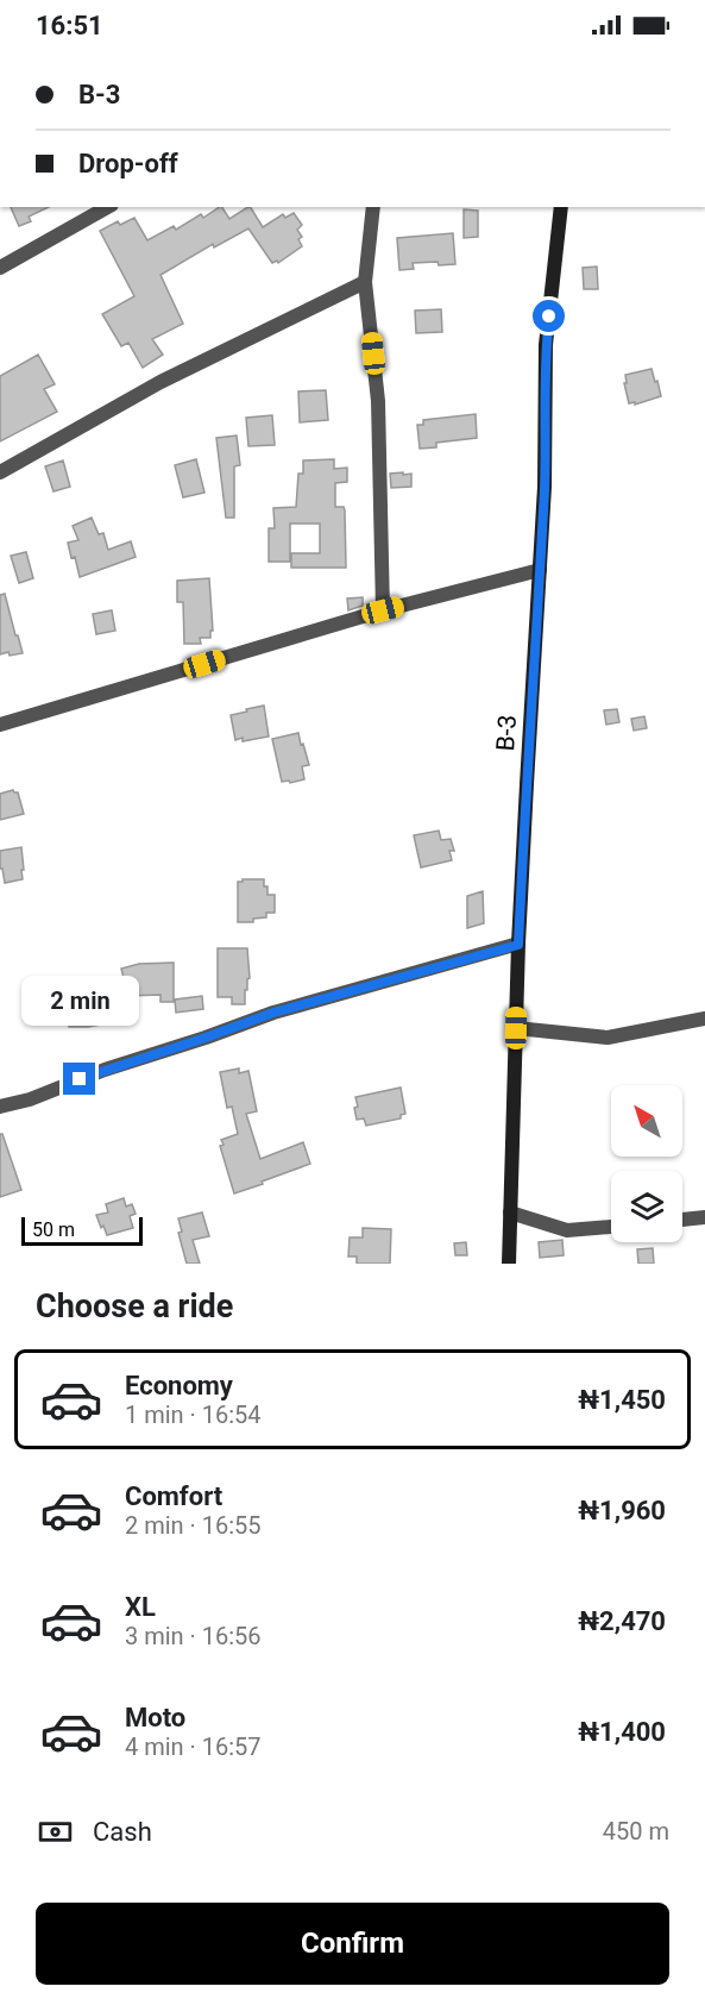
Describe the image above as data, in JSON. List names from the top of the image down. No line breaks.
{"streets":{"main road":["B-3"]},"scale_bar":"50 m","north":"top left","page":{"status":"16:51","banner":["B-3","Drop-off"],"bubble":"2 min","scale":"50 m","heading":"Choose a ride","list":[{"name":"Economy","note":"1 min · 16:54","value":"₦1,450"},{"name":"Comfort","note":"2 min · 16:55","value":"₦1,960"},{"name":"XL","note":"3 min · 16:56","value":"₦2,470"},{"name":"Moto","note":"4 min · 16:57","value":"₦1,400"}],"pay":["Cash","450 m"],"buttons":"Confirm"}}
